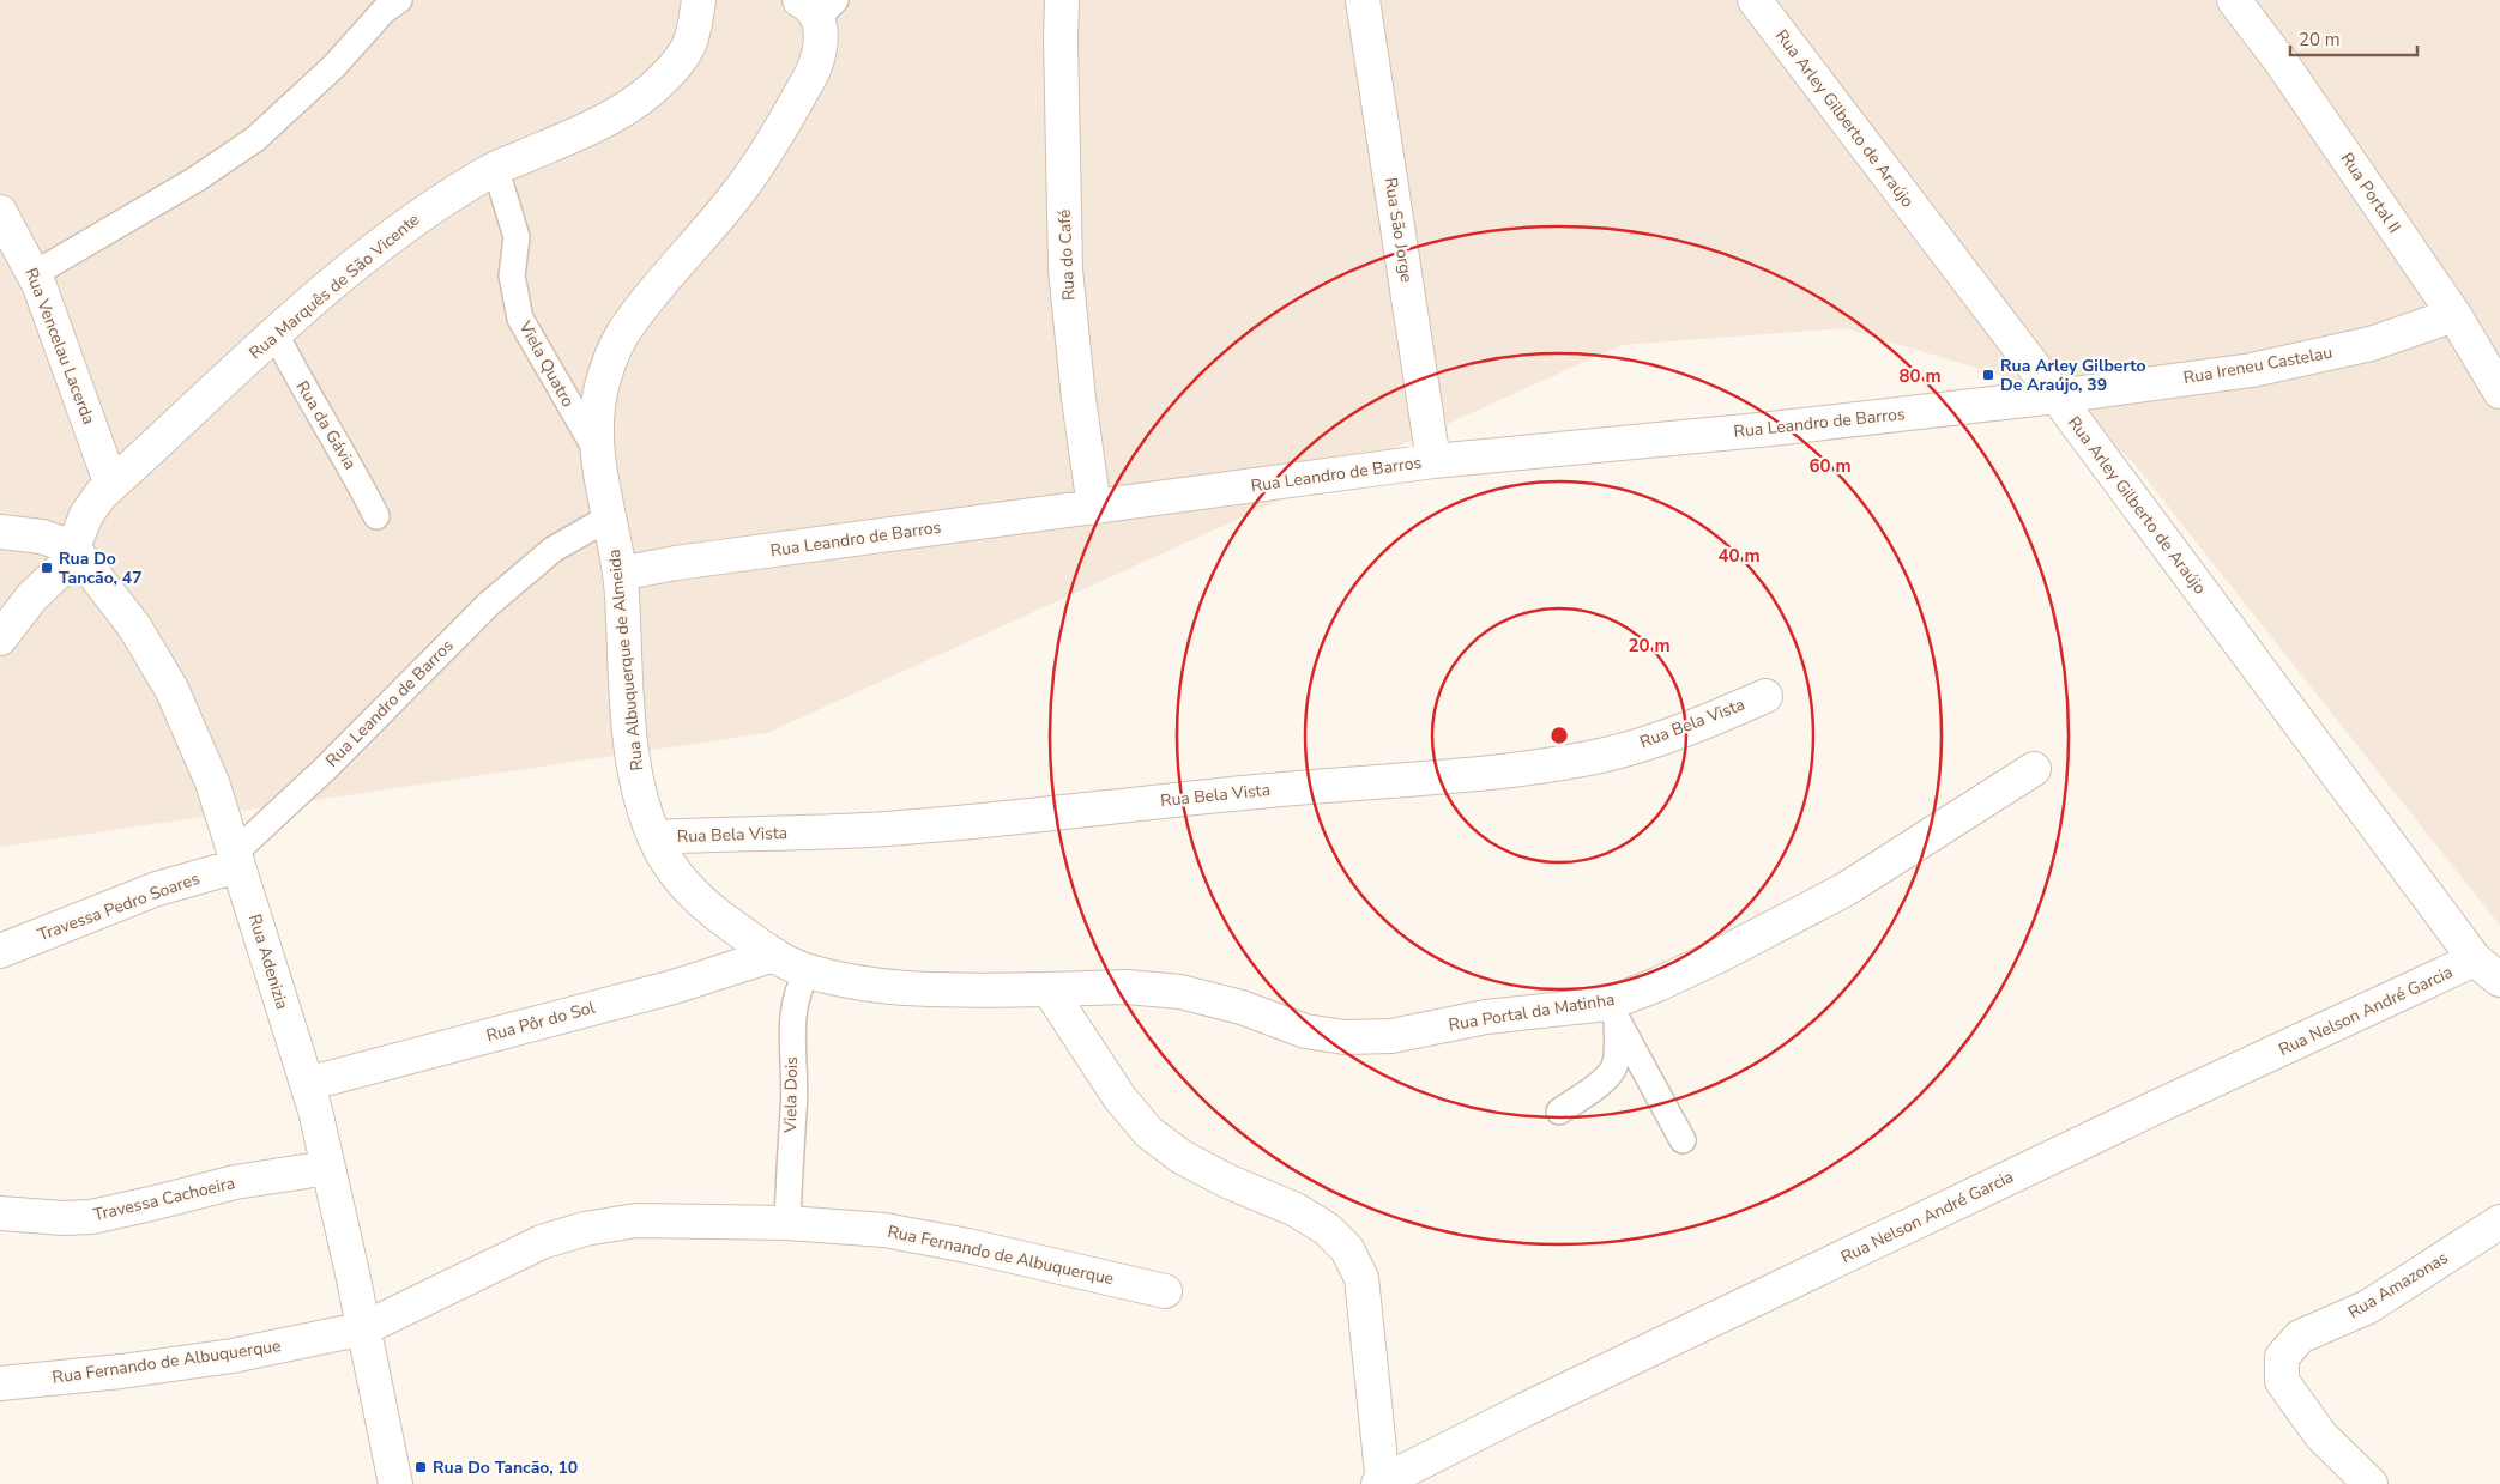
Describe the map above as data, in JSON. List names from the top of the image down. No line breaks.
{"streets":{"street":["Rua Arley Gilberto de Araújo","Rua Portal II","Rua São Jorge","Rua do Café","Rua Marquês de São Vicente","Rua Vencelau Lacerda","Rua Ireneu Castelau","Rua Leandro de Barros","Rua Albuquerque de Almeida","Rua Bela Vista","Travessa Pedro Soares","Rua Adenizia","Rua Nelson André Garcia","Rua Portal da Matinha","Rua Pôr do Sol","Travessa Cachoeira","Rua Fernando de Albuquerque","Rua Amazonas"],"lane":["Viela Quatro","Rua da Gávia","Viela Dois"]},"crossings":[["Rua Arley Gilberto de Araújo","Rua Ireneu Castelau"],["Rua Arley Gilberto de Araújo","Rua Leandro de Barros"],["Rua Arley Gilberto de Araújo","Rua Nelson André Garcia"],["Rua Portal II","Rua Ireneu Castelau"],["Rua São Jorge","Rua Leandro de Barros"],["Rua do Café","Rua Leandro de Barros"],["Rua Marquês de São Vicente","Rua Vencelau Lacerda"],["Rua Marquês de São Vicente","Viela Quatro"],["Rua Marquês de São Vicente","Rua da Gávia"],["Rua Marquês de São Vicente","Rua Adenizia"],["Viela Quatro","Rua Albuquerque de Almeida"],["Rua Ireneu Castelau","Rua Leandro de Barros"],["Rua Leandro de Barros","Rua Albuquerque de Almeida"],["Rua Leandro de Barros","Travessa Pedro Soares"],["Rua Leandro de Barros","Rua Adenizia"],["Rua Albuquerque de Almeida","Rua Bela Vista"],["Rua Albuquerque de Almeida","Rua Portal da Matinha"],["Rua Albuquerque de Almeida","Rua Pôr do Sol"],["Rua Albuquerque de Almeida","Viela Dois"],["Travessa Pedro Soares","Rua Adenizia"],["Rua Adenizia","Rua Pôr do Sol"],["Rua Adenizia","Travessa Cachoeira"],["Rua Adenizia","Rua Fernando de Albuquerque"],["Viela Dois","Rua Fernando de Albuquerque"]],"places":{"transit":["Rua Arley Gilberto De Araújo, 39","Rua Do Tancão, 47","Rua Do Tancão, 10"]},"scale_bar":"20 m","rings":["80 m","60 m","40 m","20 m"]}
